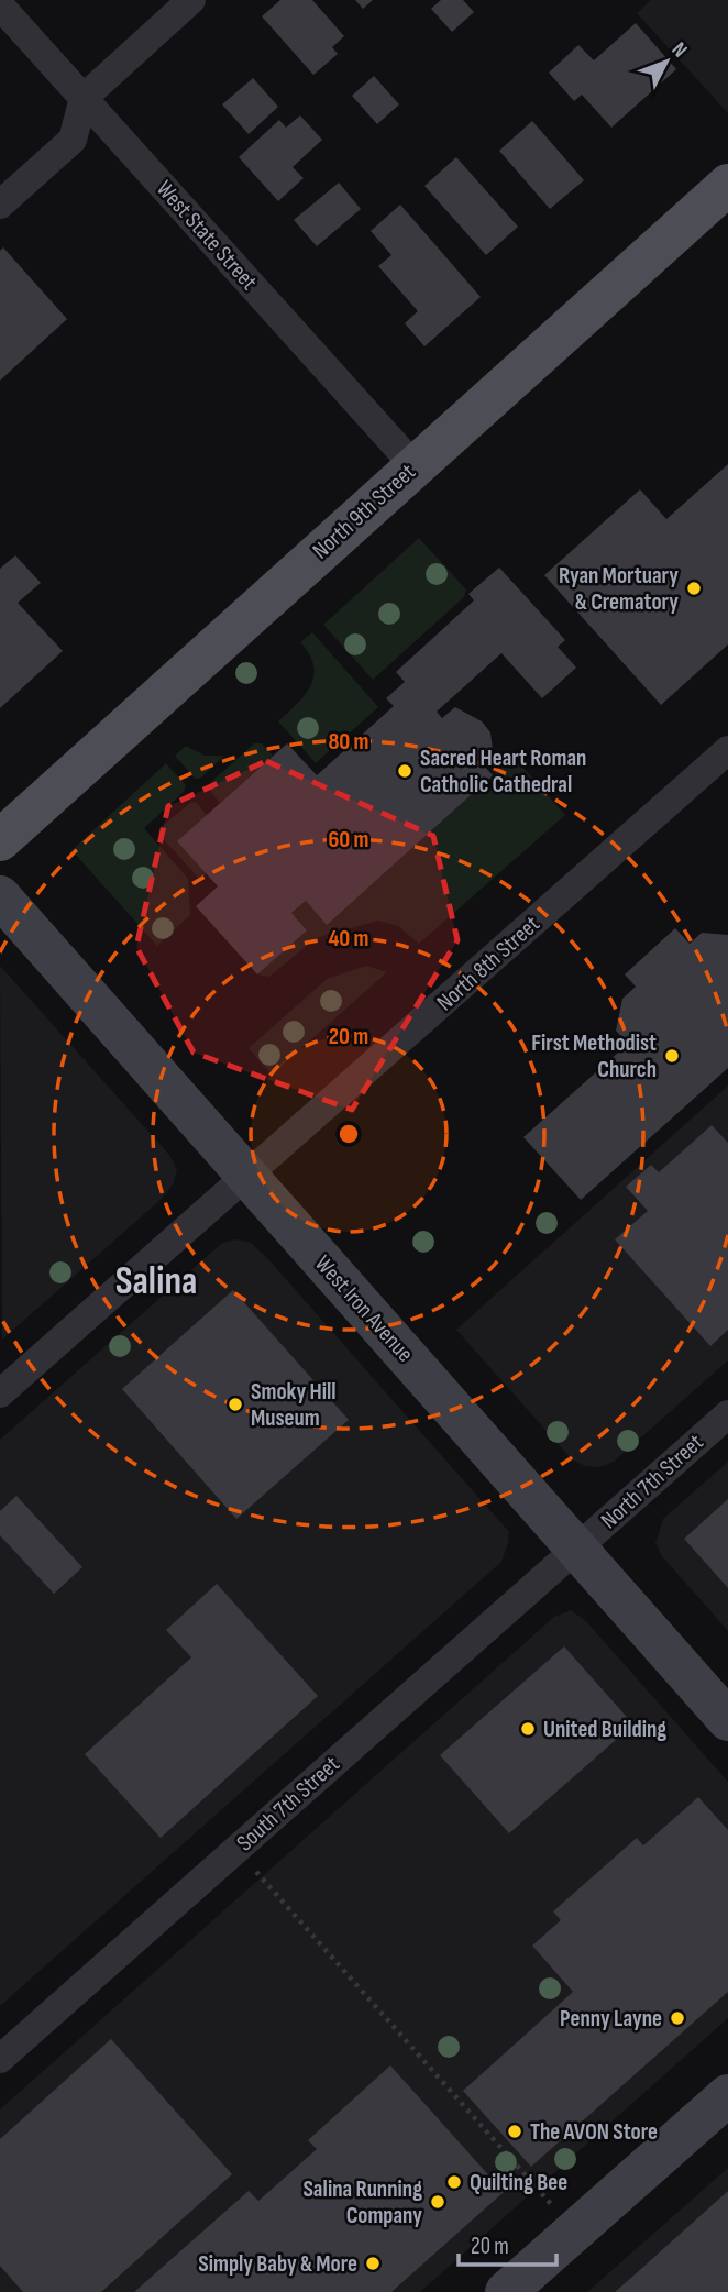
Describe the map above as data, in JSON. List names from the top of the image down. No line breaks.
{"streets":{"main road":["North 9th Street"],"street":["West State Street","North 8th Street","West Iron Avenue","North 7th Street","South 7th Street"]},"crossings":[["West State Street","North 9th Street"],["North 8th Street","West Iron Avenue"],["West Iron Avenue","North 7th Street"],["West Iron Avenue","South 7th Street"],["North 7th Street","South 7th Street"]],"districts":["Salina"],"places":["Ryan Mortuary & Crematory","Sacred Heart Roman Catholic Cathedral","First Methodist Church","Smoky Hill Museum","United Building","Penny Layne","The AVON Store","Quilting Bee","Salina Running Company","Simply Baby & More"],"scale_bar":"20 m","north":"top right","rings":["80 m","60 m","40 m","20 m"]}
